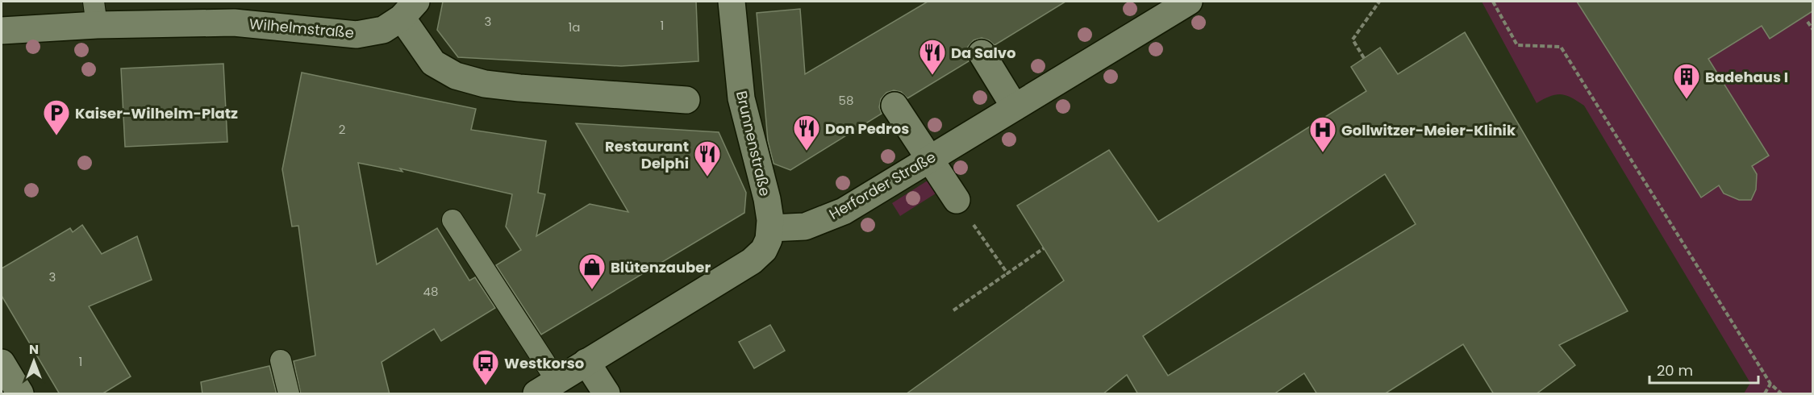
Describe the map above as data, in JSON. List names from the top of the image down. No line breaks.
{"streets":{"street":["Wilhelmstraße","Brunnenstraße","Herforder Straße"]},"crossings":[["Brunnenstraße","Herforder Straße"]],"places":{"restaurant":["Da Salvo","Don Pedros","Restaurant Delphi"],"building":["Badehaus I"],"parking":["Kaiser-Wilhelm-Platz"],"hospital":["Gollwitzer-Meier-Klinik"],"shop":["Blütenzauber"],"bus stop":["Westkorso"]},"house_numbers":["3","1","1a","58","2","3","48","1"],"scale_bar":"20 m","north":"top"}
